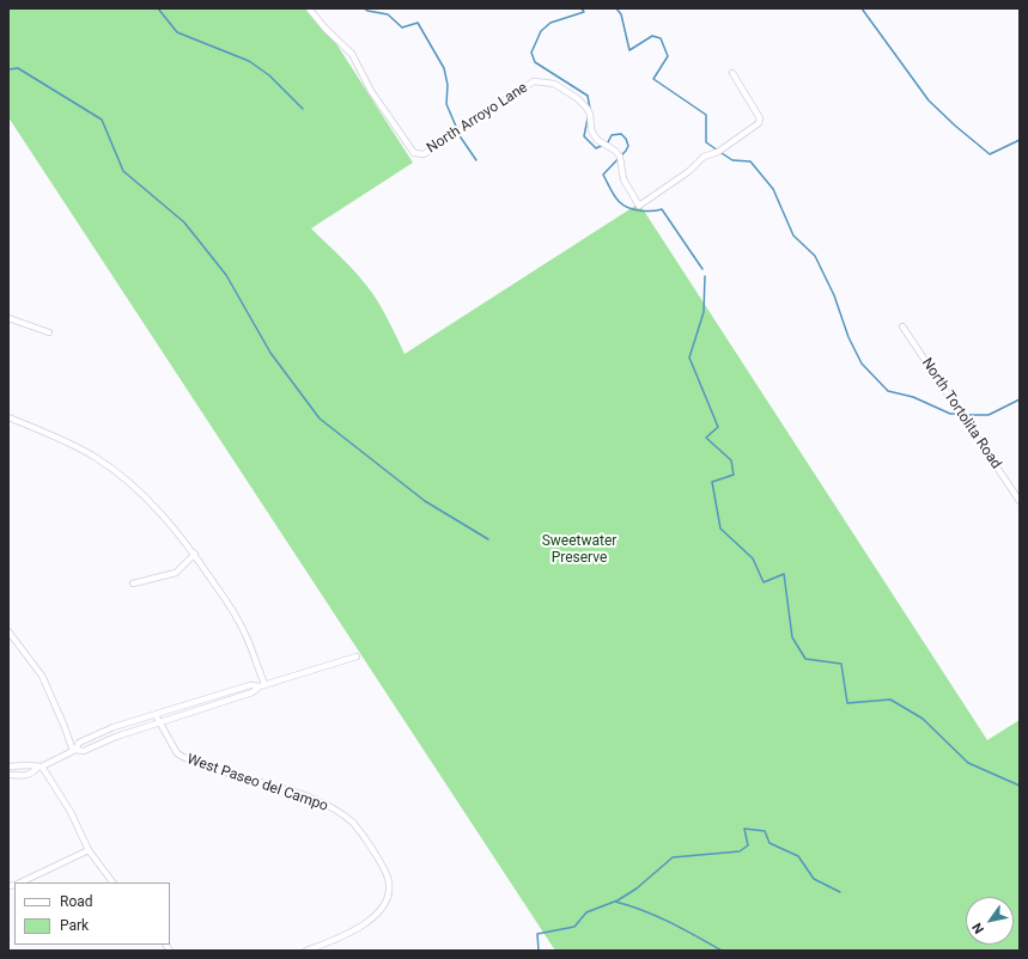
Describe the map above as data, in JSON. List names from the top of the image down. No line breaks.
{"streets":{"street":["North Arroyo Lane","North Tortolita Road","West Paseo del Campo"]},"parks":["Sweetwater Preserve"],"legend":["Road","Park"],"north":"bottom left"}
